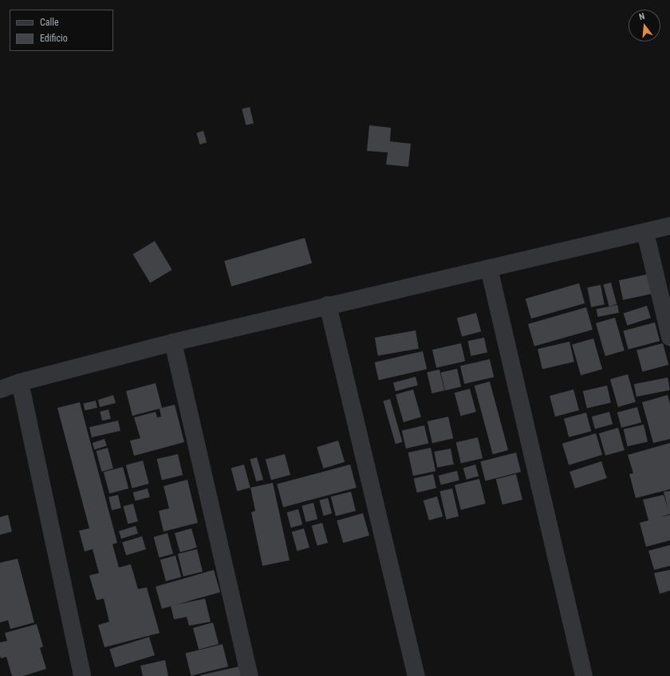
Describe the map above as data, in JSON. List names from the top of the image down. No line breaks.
{"legend":["Calle","Edificio"],"north":"top"}
